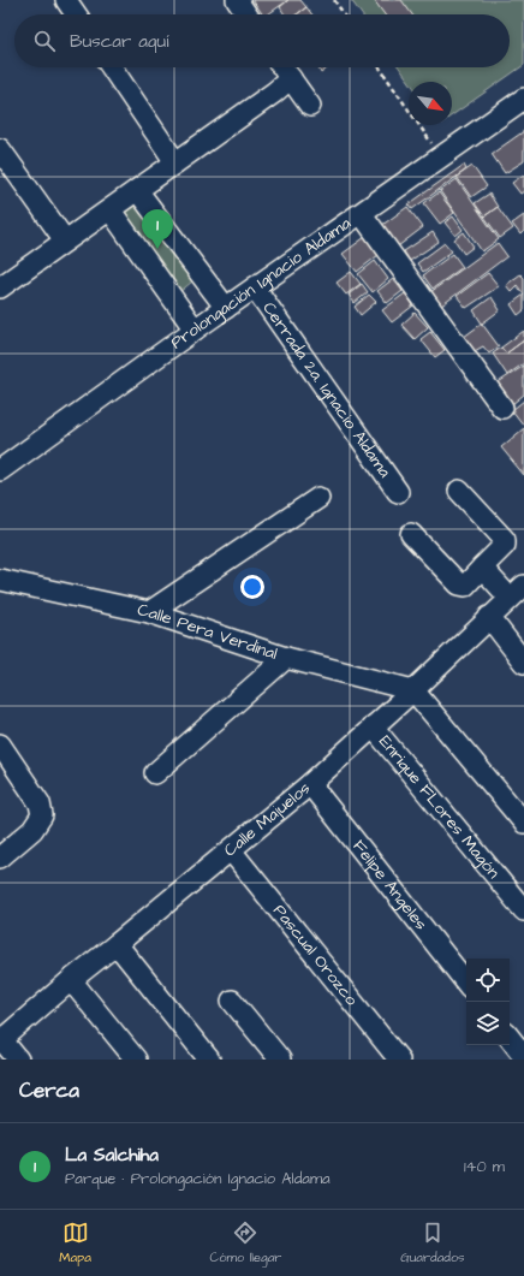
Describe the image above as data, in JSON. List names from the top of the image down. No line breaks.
{"streets":{"street":["Prolongación Ignacio Aldama","Cerrada 2a. Ignacio Aldama","Calle Pera Verdinal","Enrique FLores Magón","Calle Majuelos","Felipe Angeles","Pascual Orozco"]},"crossings":[["Prolongación Ignacio Aldama","Cerrada 2a. Ignacio Aldama"],["Calle Pera Verdinal","Calle Majuelos"],["Enrique FLores Magón","Calle Majuelos"],["Calle Majuelos","Felipe Angeles"],["Calle Majuelos","Pascual Orozco"]],"north":"bottom right","page":{"search":"Buscar aquí","pins":"1","heading":"Cerca","list":[{"mark":"1","name":"La Salchiha","note":"Parque · Prolongación Ignacio Aldama","value":"140 m"}],"nav":["Mapa","Cómo llegar","Guardados"]}}
